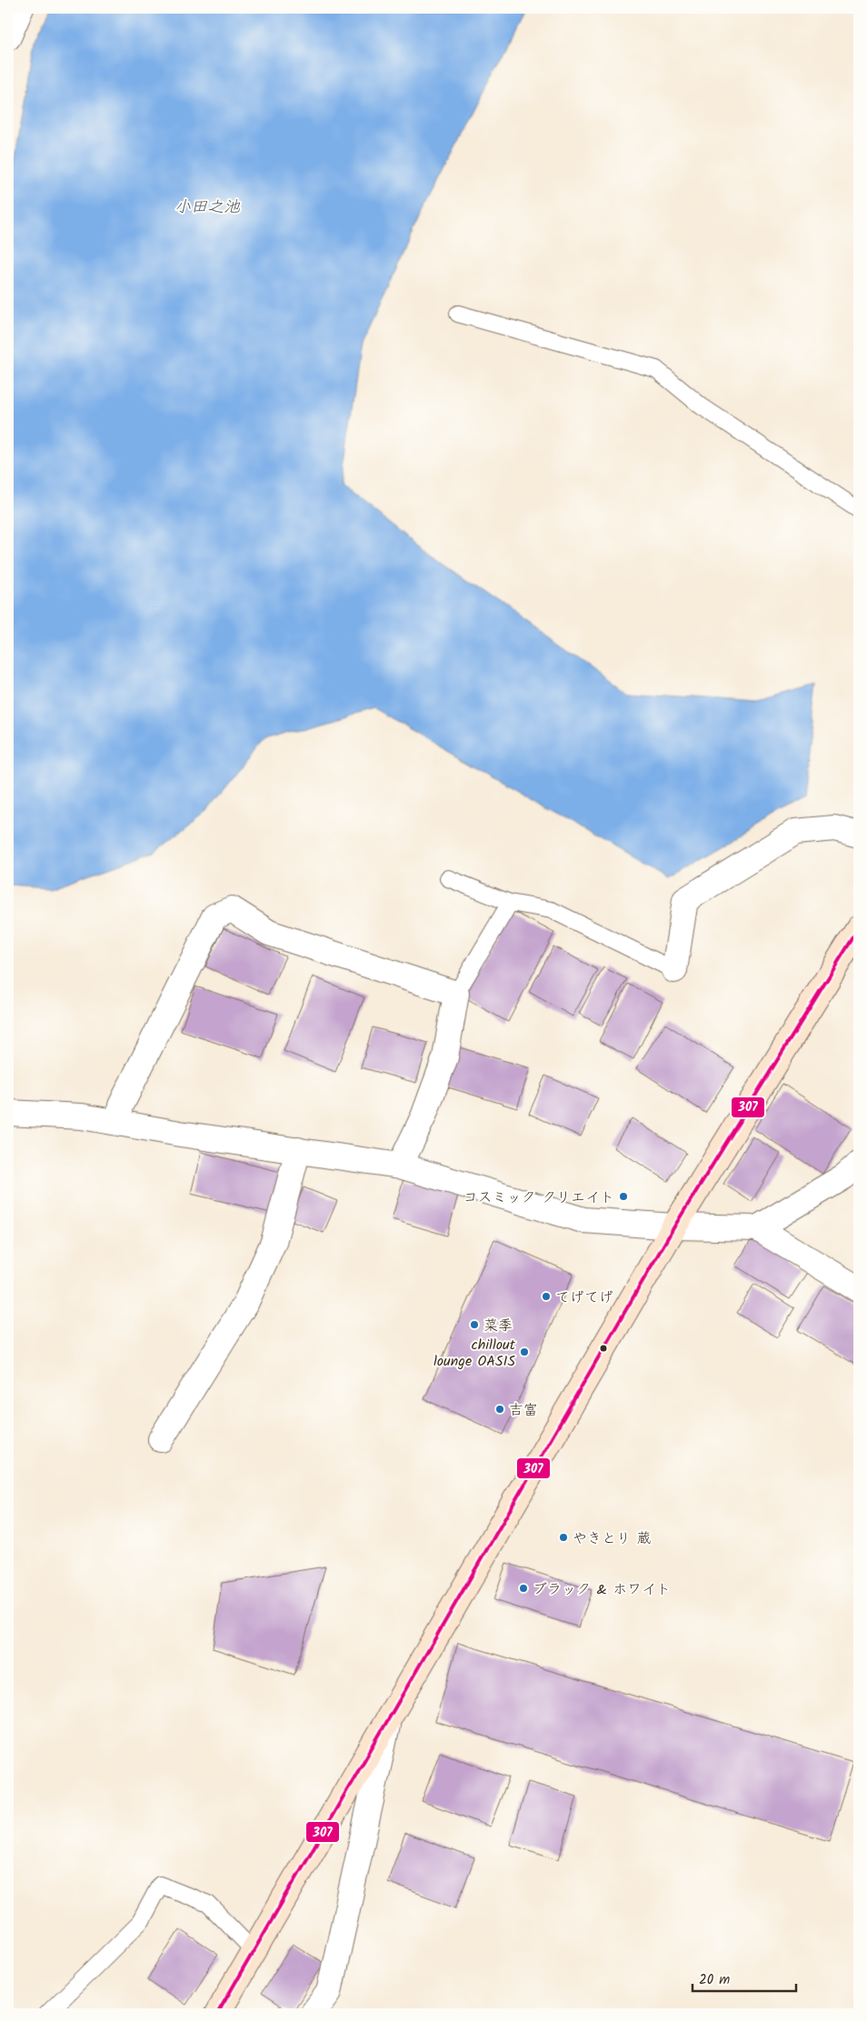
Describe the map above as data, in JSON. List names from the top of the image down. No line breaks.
{"water":["小田之池"],"places":["コスミック クリエイト","てげてげ","菜季","chillout lounge OASIS","吉富","やきとり 蔵","ブラック & ホワイト"],"lines":["transit line 307"],"scale_bar":"20 m"}
